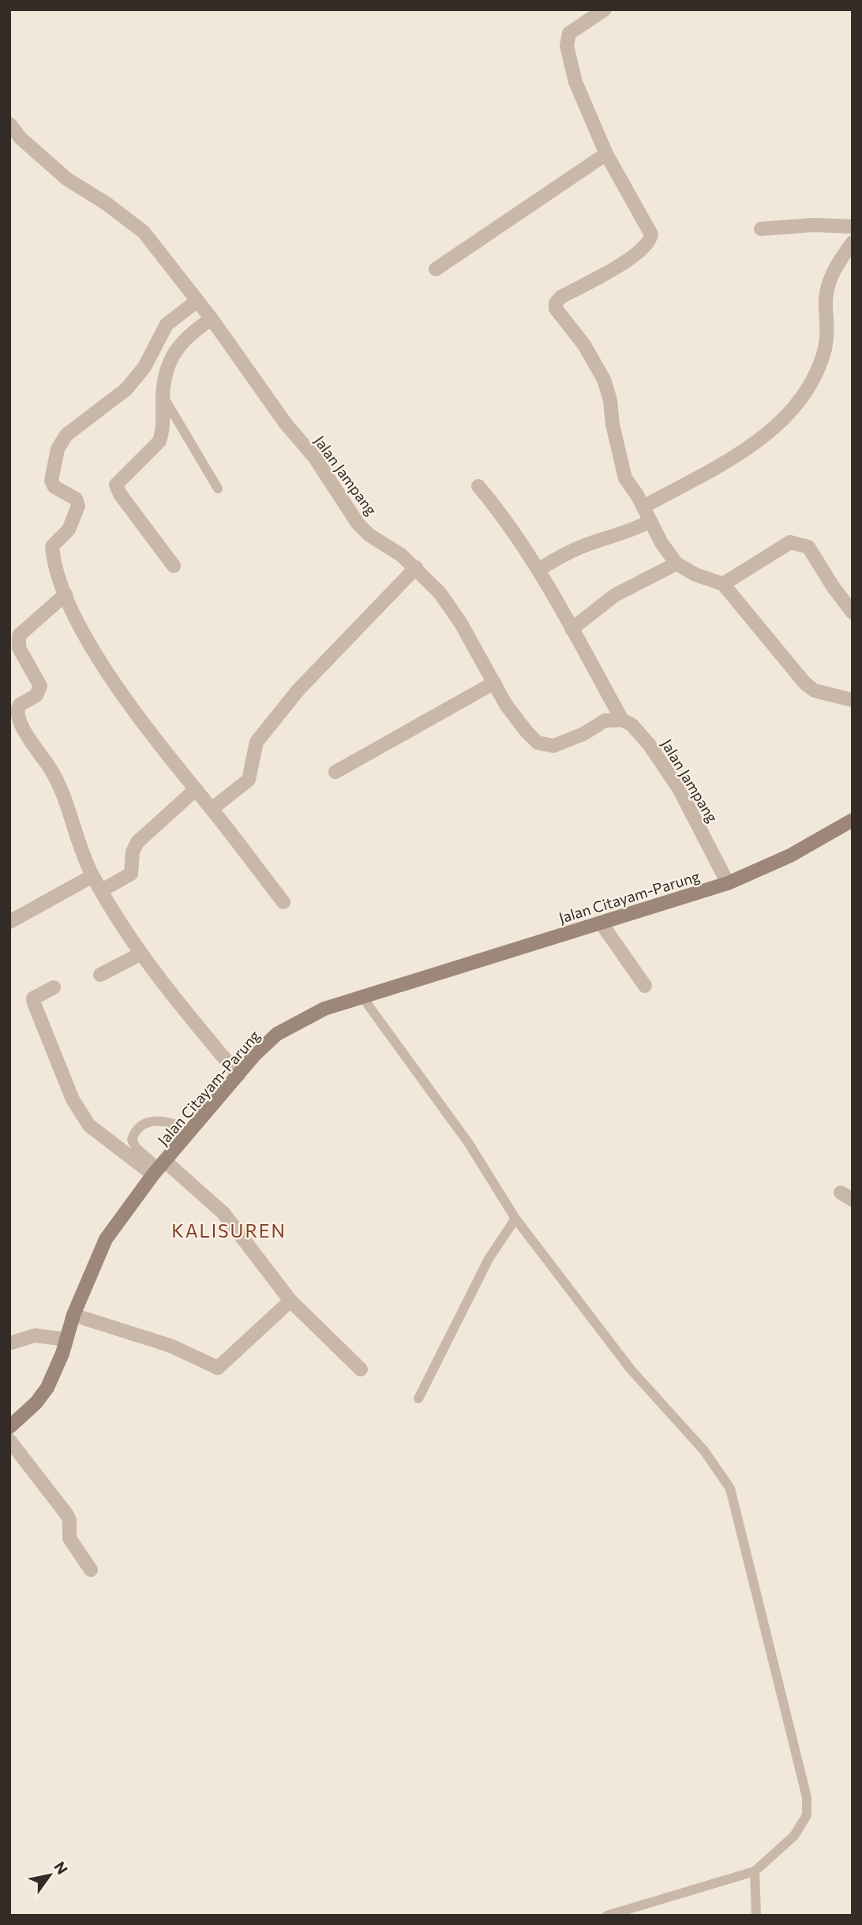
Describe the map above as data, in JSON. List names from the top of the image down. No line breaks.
{"streets":{"main road":["Jalan Citayam-Parung"],"street":["Jalan Jampang"]},"crossings":[["Jalan Jampang","Jalan Citayam-Parung"]],"districts":["KALISUREN"],"north":"top right"}
